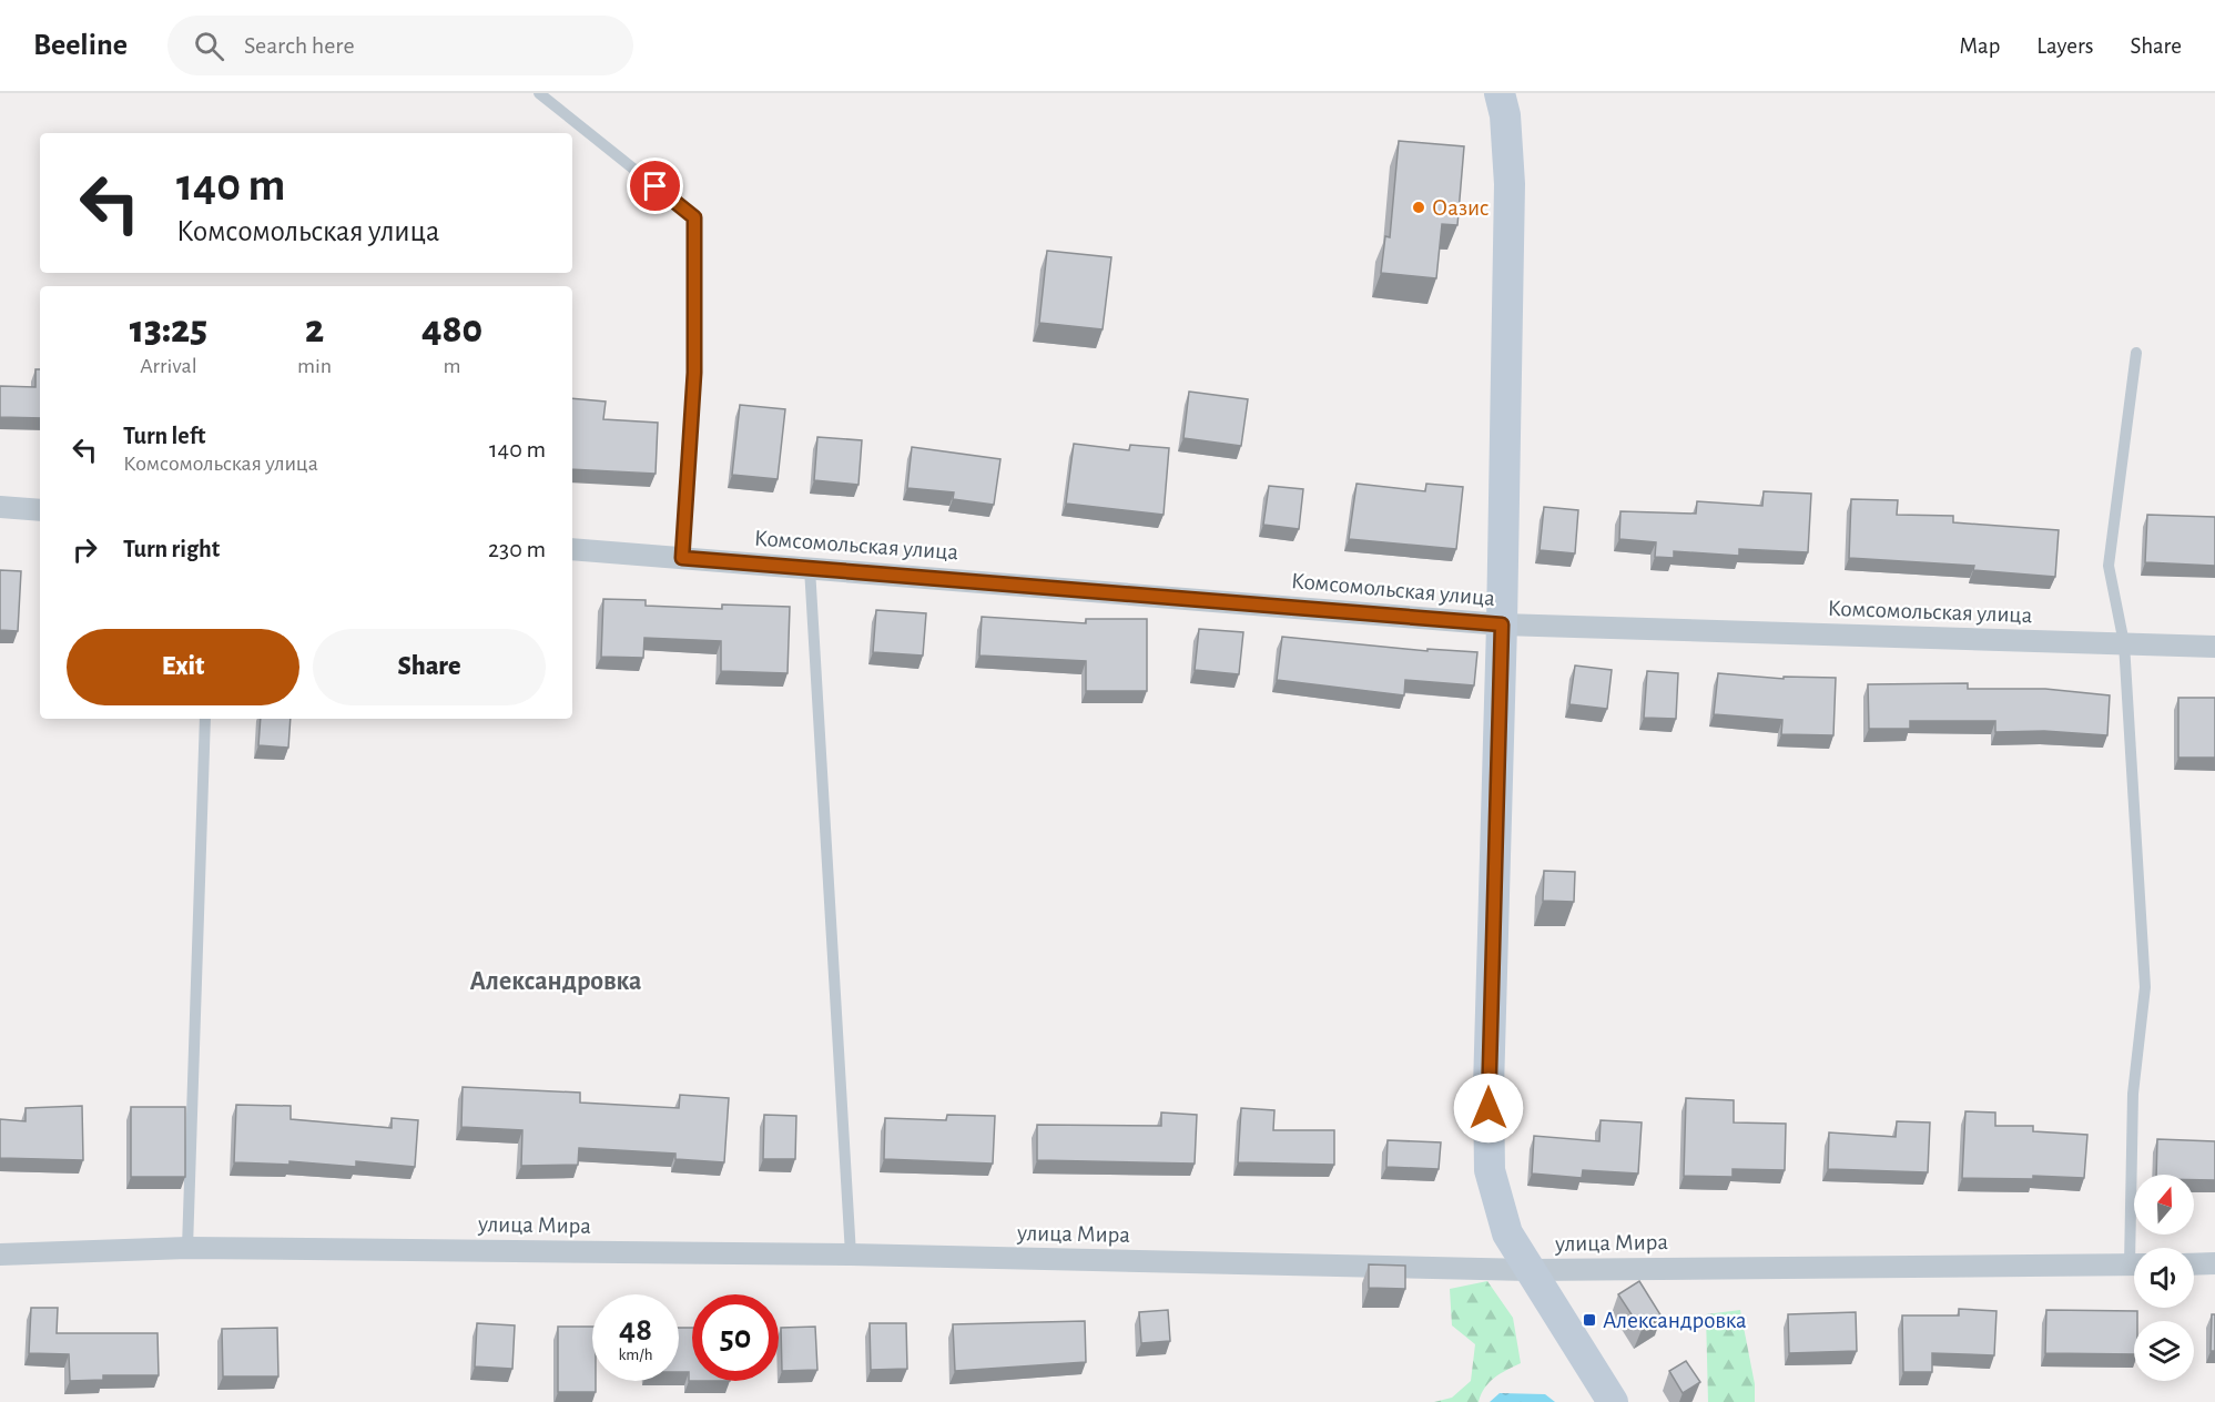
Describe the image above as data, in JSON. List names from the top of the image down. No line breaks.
{"streets":{"street":["Комсомольская улица","улица Мира"]},"districts":["Александровка"],"places":{"other":["Оазис"],"transit":["Александровка"]},"north":"top","page":{"header":"Beeline","search":"Search here","nav":["Map","Layers","Share"],"turn":["140 m","Комсомольская улица"],"eta":["13:25","Arrival","2","min","480","m"],"list":[{"name":"Turn left","note":"Комсомольская улица","value":"140 m"},{"name":"Turn right","value":"230 m"}],"buttons":["Exit","Share"],"speed":"48 km/h","limit":"50"}}
